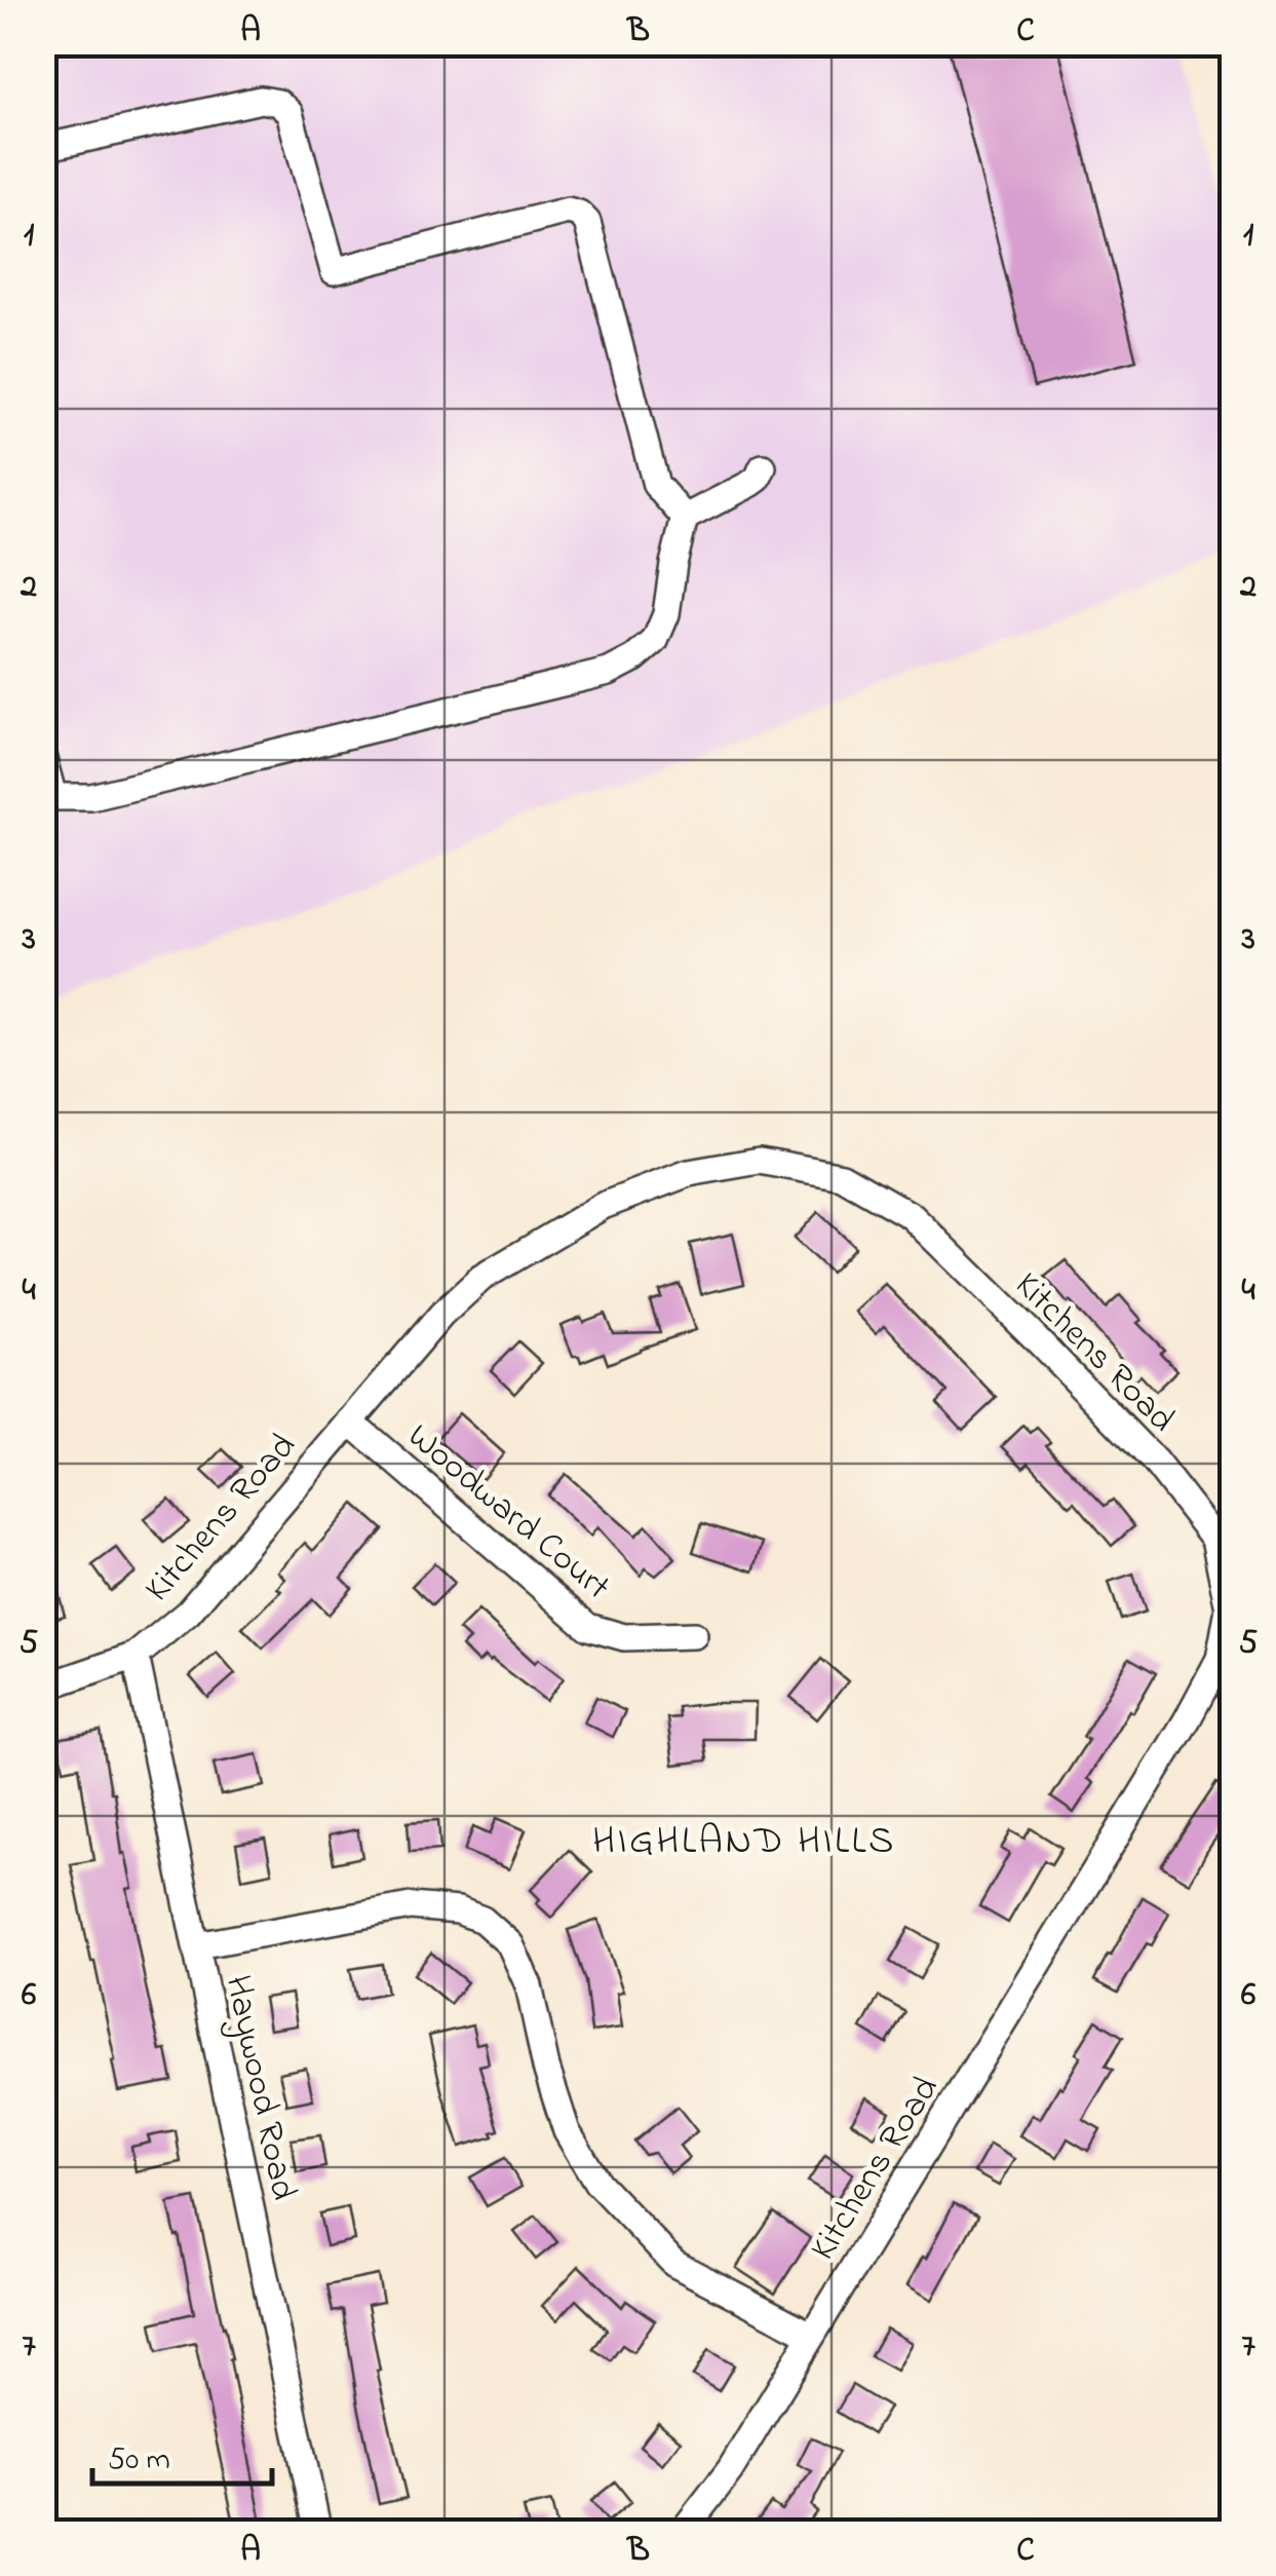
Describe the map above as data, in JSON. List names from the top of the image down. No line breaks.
{"streets":{"street":["Kitchens Road","Woodward Court","Haywood Road"]},"crossings":[["Kitchens Road","Woodward Court"],["Kitchens Road","Haywood Road"]],"districts":["HIGHLAND HILLS"],"scale_bar":"50 m","grid":{"columns":["A","B","C"],"rows":["1","2","3","4","5","6","7"]}}
